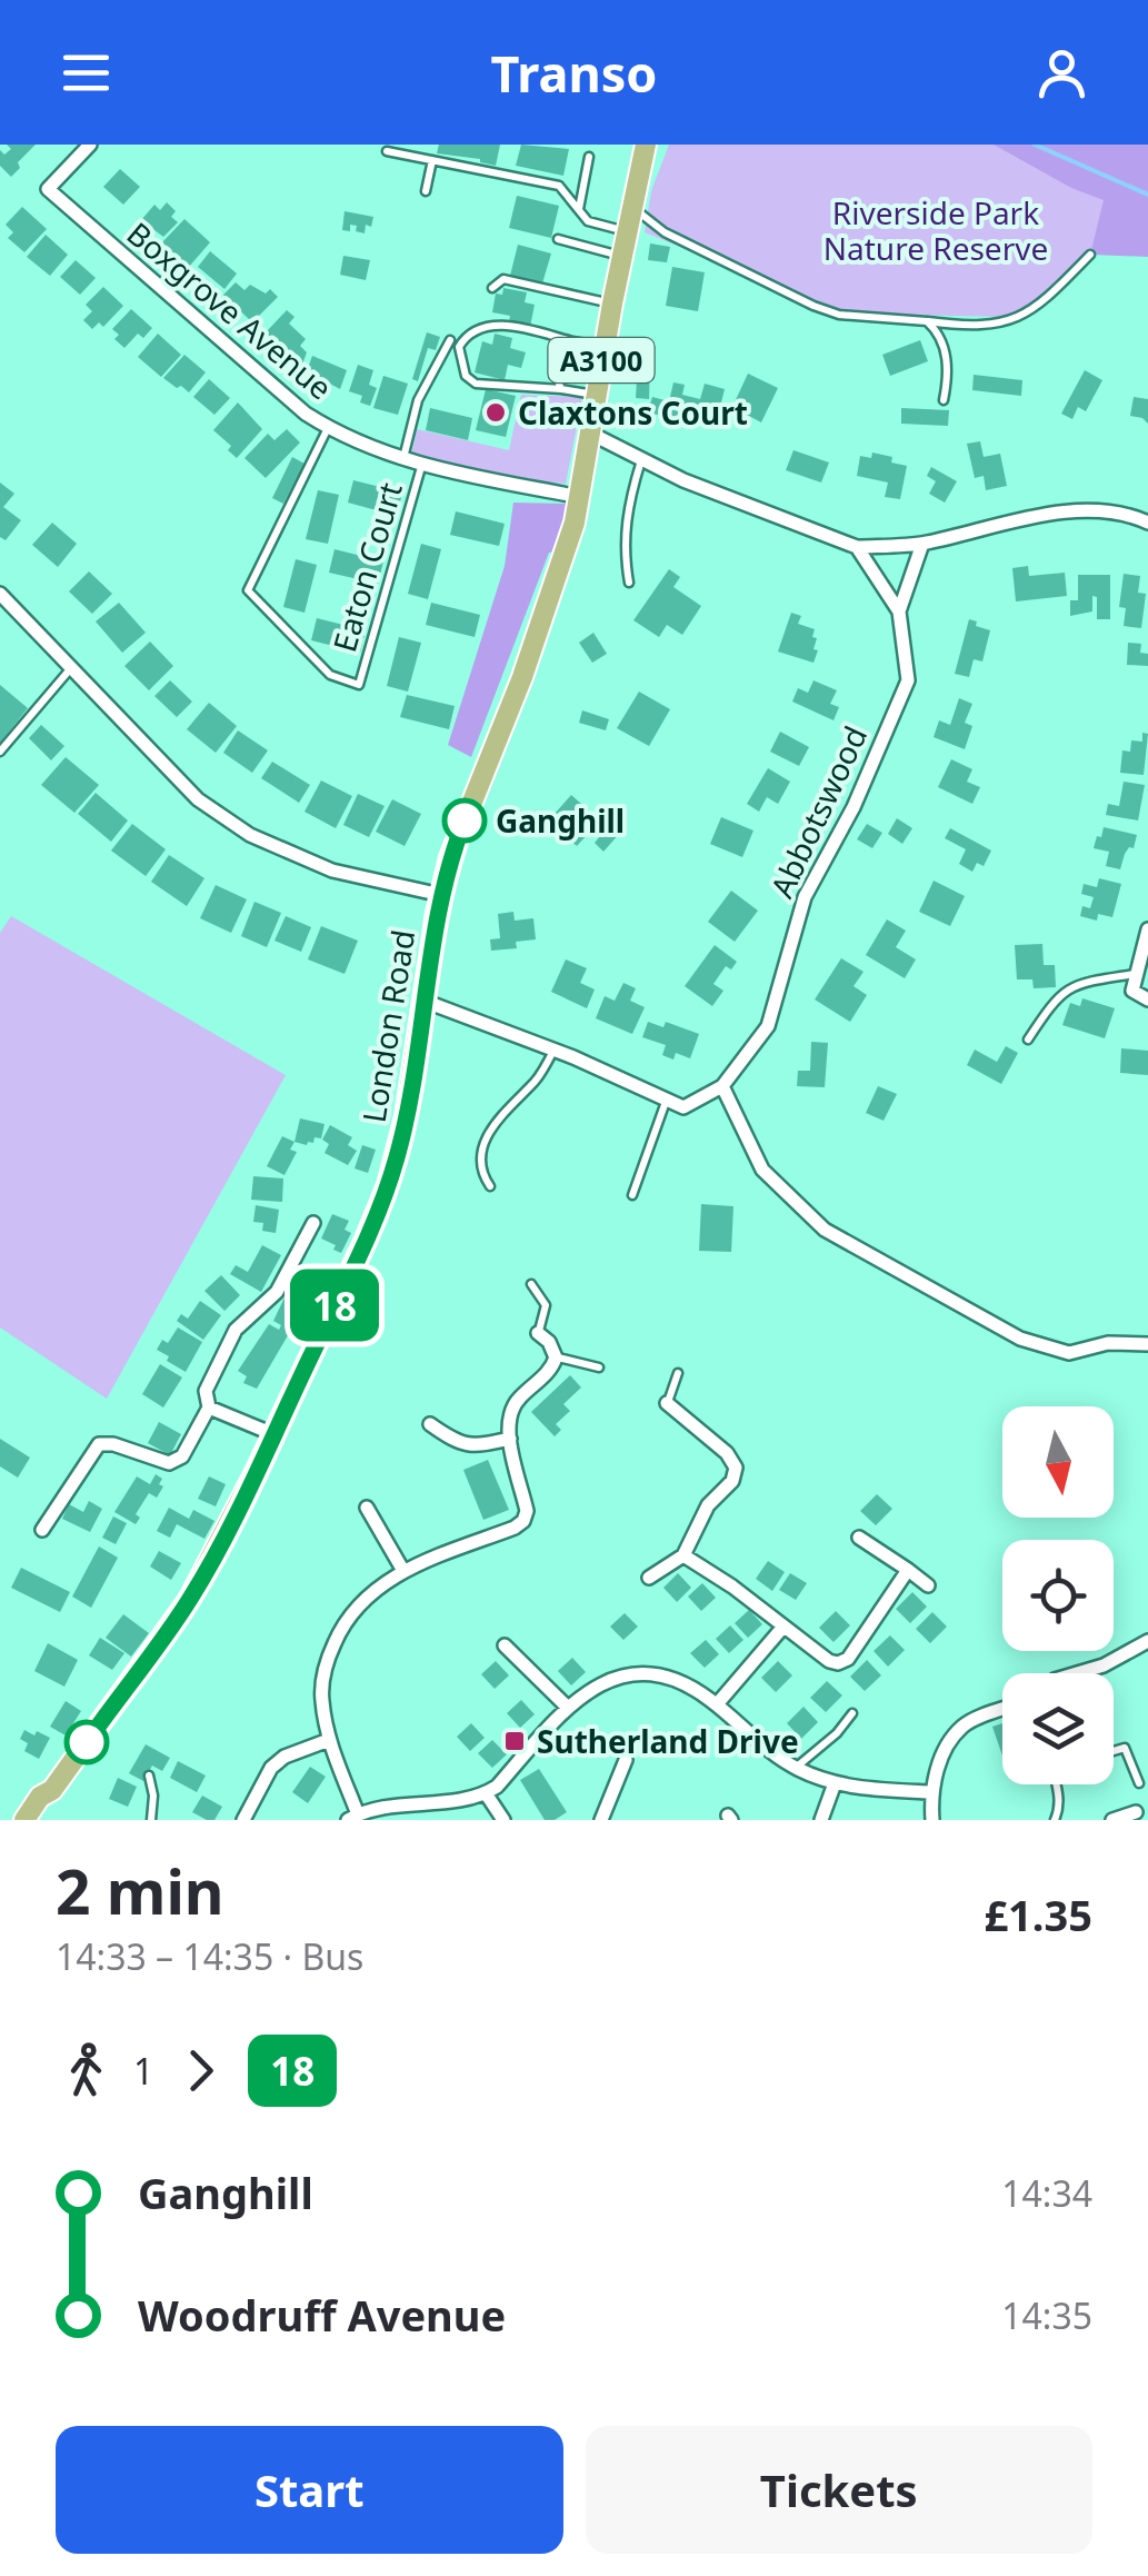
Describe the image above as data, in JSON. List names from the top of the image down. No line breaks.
{"streets":{"main road":["A3100","London Road"],"street":["Boxgrove Avenue","Abbotswood"],"lane":["Eaton Court"]},"crossings":[["Boxgrove Avenue","Eaton Court"],["Boxgrove Avenue","London Road"]],"parks":["Riverside Park Nature Reserve"],"places":{"other":["Claxtons Court","Ganghill"],"transit":["Sutherland Drive"]},"lines":["bus line 18"],"north":"bottom","page":{"header":"Transo","on_map":"18","heading":["2 min","14:33 – 14:35 · Bus","£1.35"],"legs":["1","18"],"list":[{"name":"Ganghill","value":"14:34"},{"name":"Woodruff Avenue","value":"14:35"}],"buttons":["Start","Tickets"]}}
